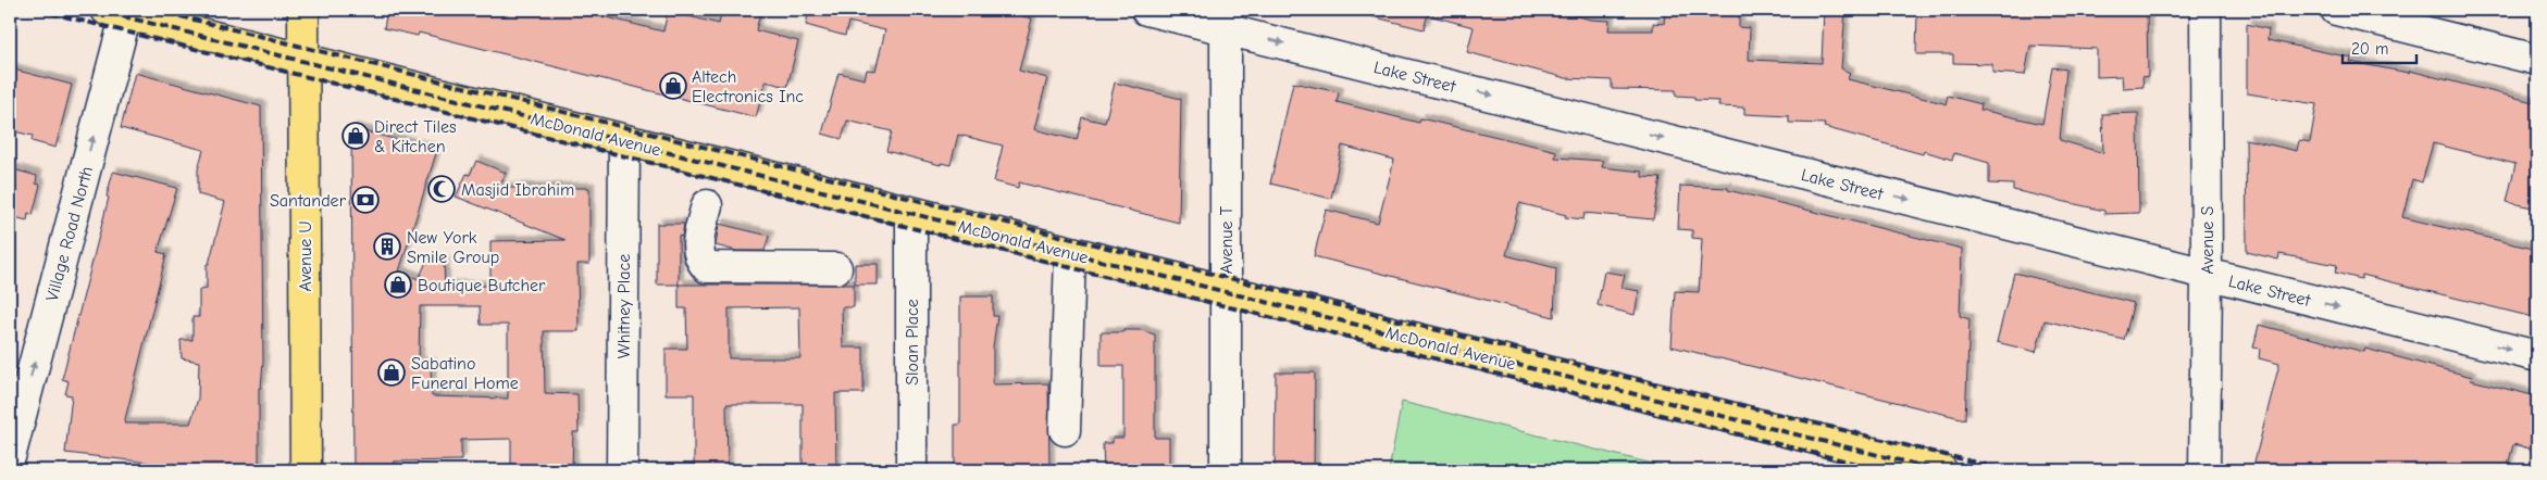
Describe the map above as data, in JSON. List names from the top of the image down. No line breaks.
{"streets":{"main road":["McDonald Avenue","Avenue U"],"street":["Lake Street","Village Road North","Avenue T","Avenue S","Whitney Place","Sloan Place"]},"crossings":[["Lake Street","Avenue T"],["Lake Street","Avenue S"],["McDonald Avenue","Village Road North"],["McDonald Avenue","Avenue T"],["McDonald Avenue","Avenue U"],["McDonald Avenue","Whitney Place"],["McDonald Avenue","Sloan Place"]],"one_way":["Lake Street","Village Road North"],"places":{"shop":["Altech Electronics Inc","Direct Tiles & Kitchen","Boutique Butcher","Sabatino Funeral Home"],"mosque":["Masjid Ibrahim"],"bank":["Santander"],"building":["New York Smile Group"]},"scale_bar":"20 m"}
